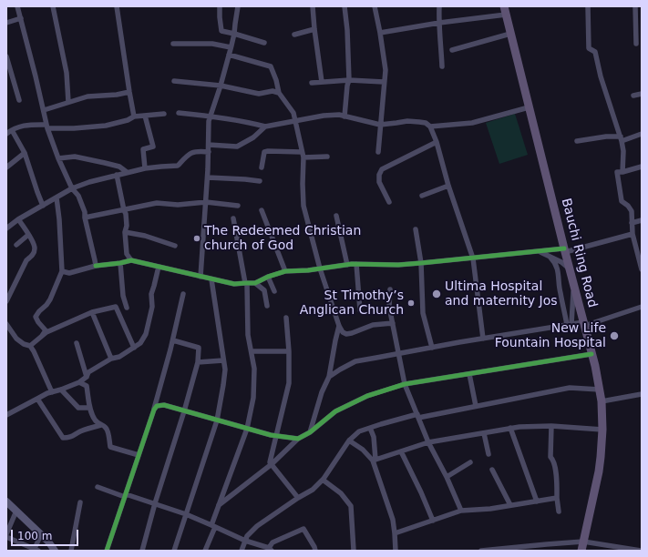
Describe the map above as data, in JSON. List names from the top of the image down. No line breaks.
{"streets":{"main road":["Bauchi Ring Road"]},"places":["The Redeemed Christian church of God","Ultima Hospital and maternity Jos","St Timothy’s Anglican Church","New Life Fountain Hospital"],"scale_bar":"100 m"}
